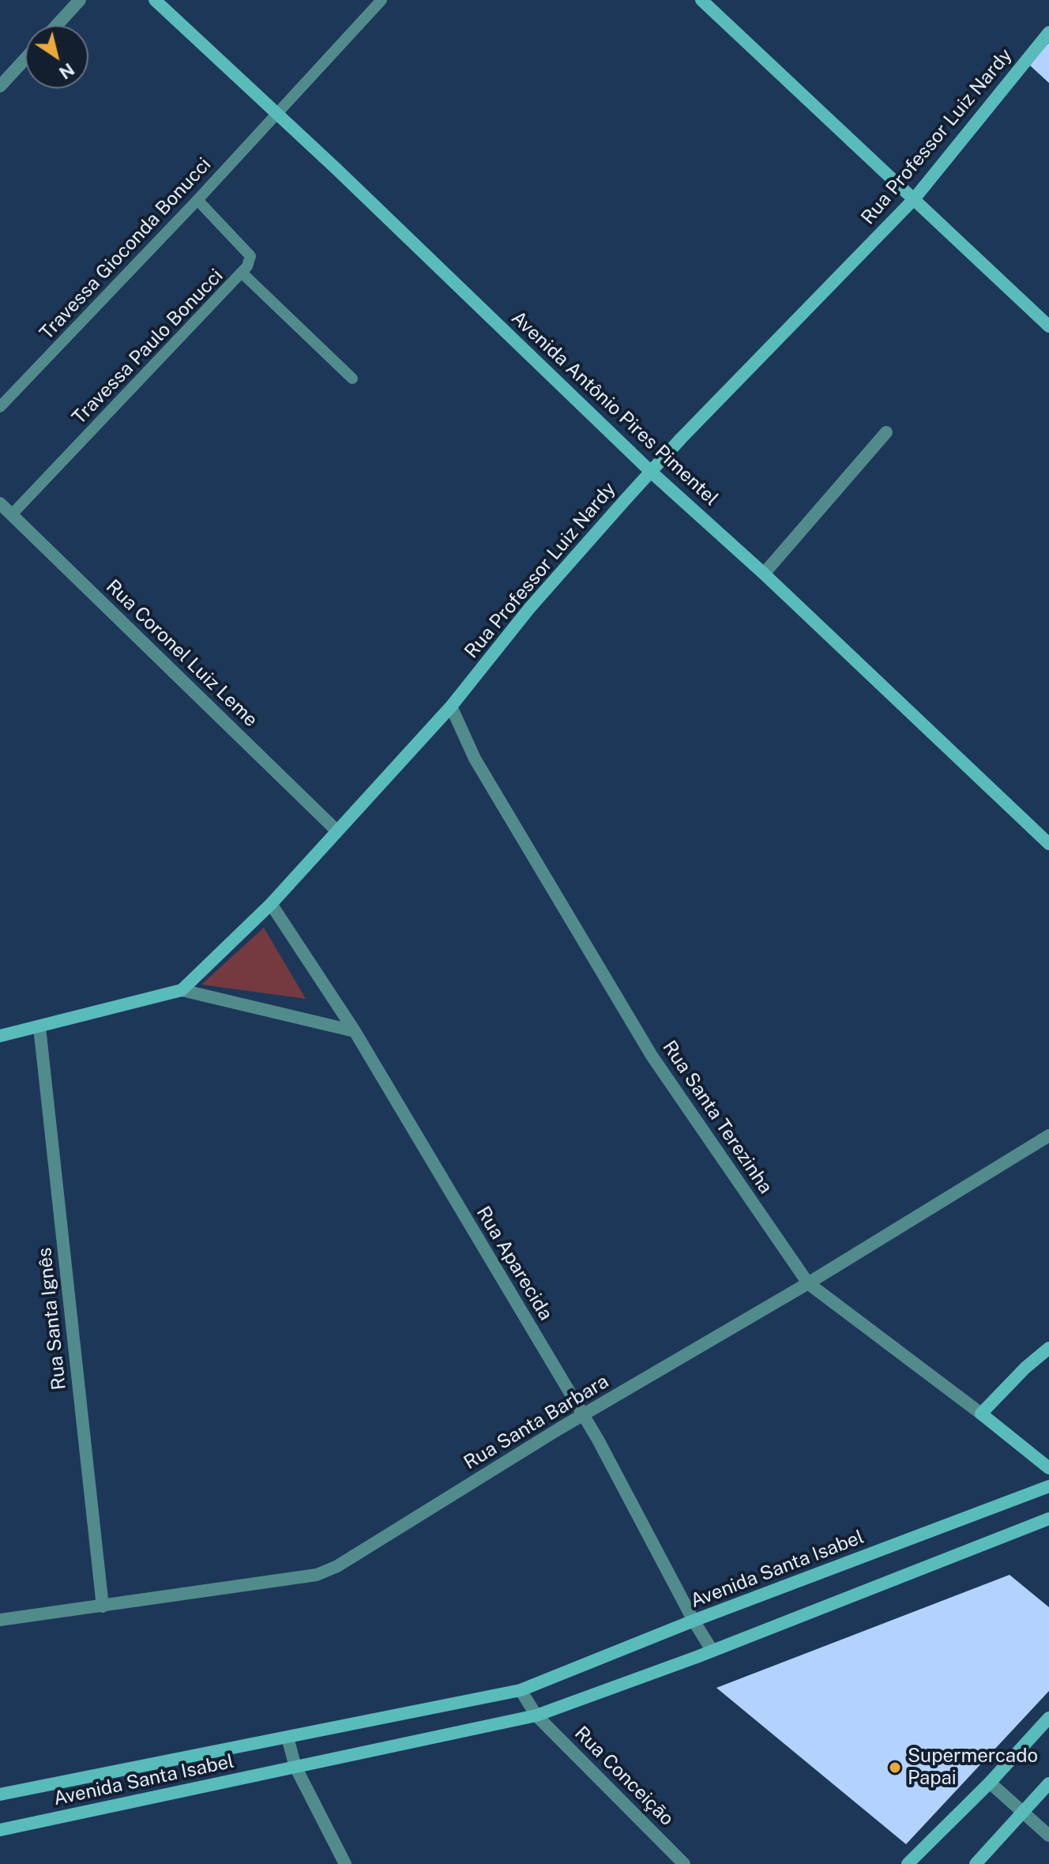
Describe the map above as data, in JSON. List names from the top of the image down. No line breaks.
{"streets":{"main road":["Rua Professor Luiz Nardy","Avenida Antônio Pires Pimentel","Rua Santa Terezinha","Avenida Santa Isabel"],"street":["Rua Coronel Luiz Leme","Rua Aparecida","Rua Santa Ignês","Rua Santa Barbara","Rua Conceição"],"lane":["Travessa Gioconda Bonucci","Travessa Paulo Bonucci"]},"crossings":[["Rua Professor Luiz Nardy","Avenida Antônio Pires Pimentel"],["Rua Professor Luiz Nardy","Rua Coronel Luiz Leme"],["Rua Professor Luiz Nardy","Rua Santa Terezinha"],["Rua Professor Luiz Nardy","Rua Aparecida"],["Rua Professor Luiz Nardy","Rua Santa Ignês"],["Travessa Gioconda Bonucci","Travessa Paulo Bonucci"],["Travessa Gioconda Bonucci","Avenida Antônio Pires Pimentel"],["Travessa Paulo Bonucci","Rua Coronel Luiz Leme"],["Rua Santa Terezinha","Rua Santa Barbara"],["Rua Aparecida","Rua Santa Barbara"],["Rua Aparecida","Avenida Santa Isabel"],["Rua Santa Ignês","Rua Santa Barbara"],["Avenida Santa Isabel","Rua Conceição"]],"places":["Supermercado Papai"],"north":"bottom right"}
